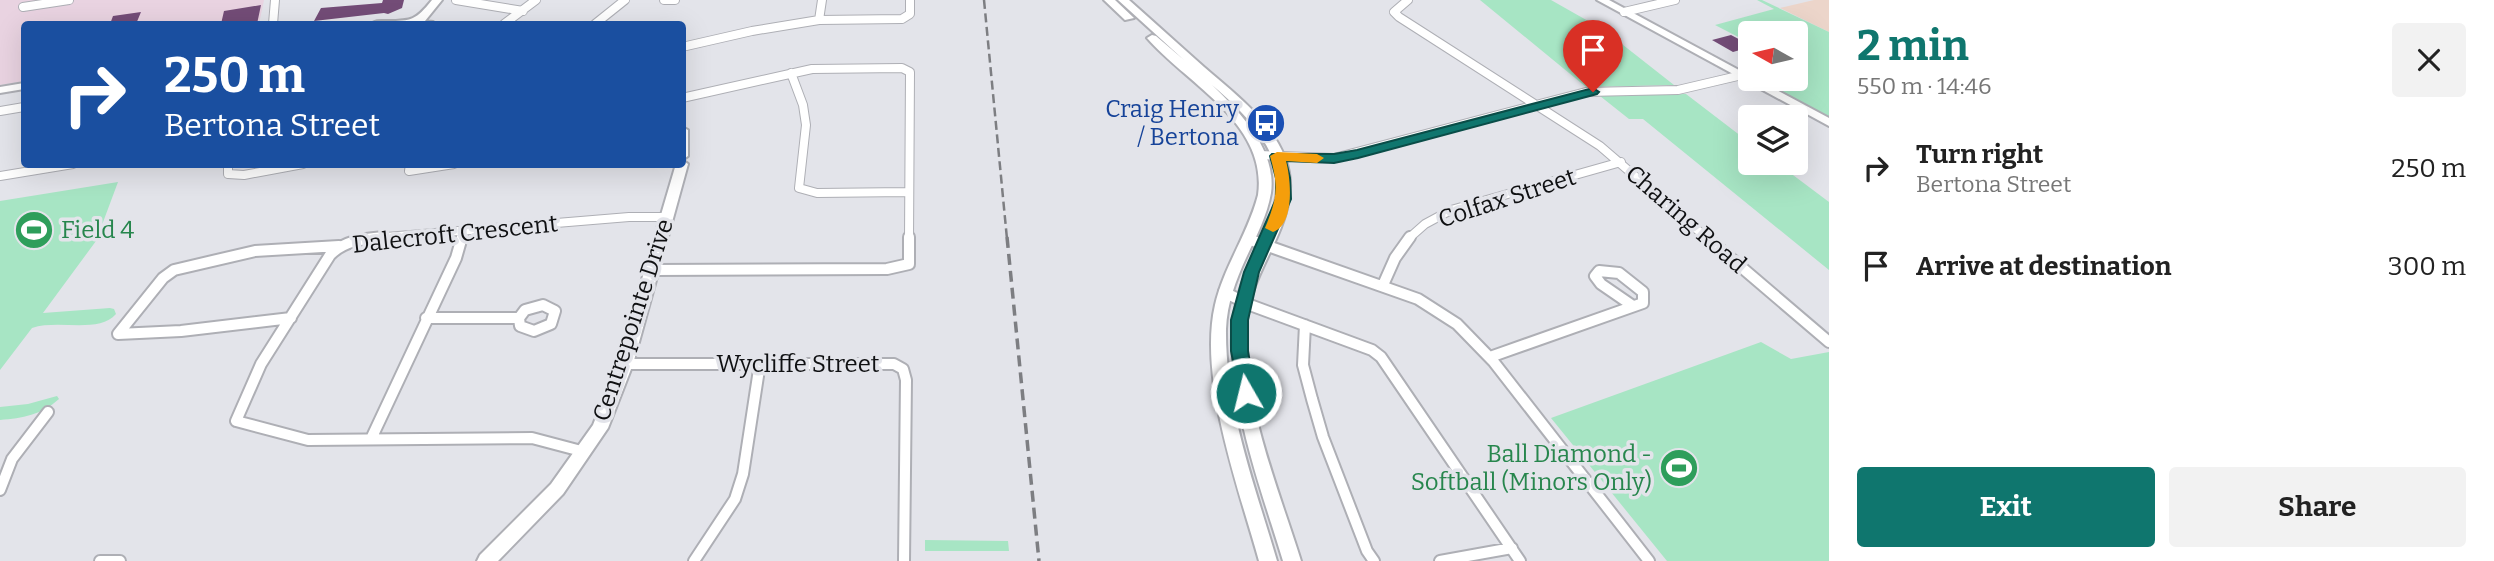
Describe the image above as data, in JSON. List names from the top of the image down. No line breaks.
{"streets":{"street":["Colfax Street","Charing Road","Dalecroft Crescent","Centrepointe Drive","Wycliffe Street"]},"crossings":[["Colfax Street","Charing Road"],["Dalecroft Crescent","Centrepointe Drive"],["Centrepointe Drive","Wycliffe Street"]],"places":{"bus stop":["Craig Henry / Bertona"],"sports":["Field 4","Ball Diamond - Softball (Minors Only)"]},"north":"left","page":{"heading":["2 min","550 m · 14:46"],"turn":["250 m","Bertona Street"],"list":[{"name":"Turn right","note":"Bertona Street","value":"250 m"},{"name":"Arrive at destination","value":"300 m"}],"buttons":["Exit","Share"]}}
